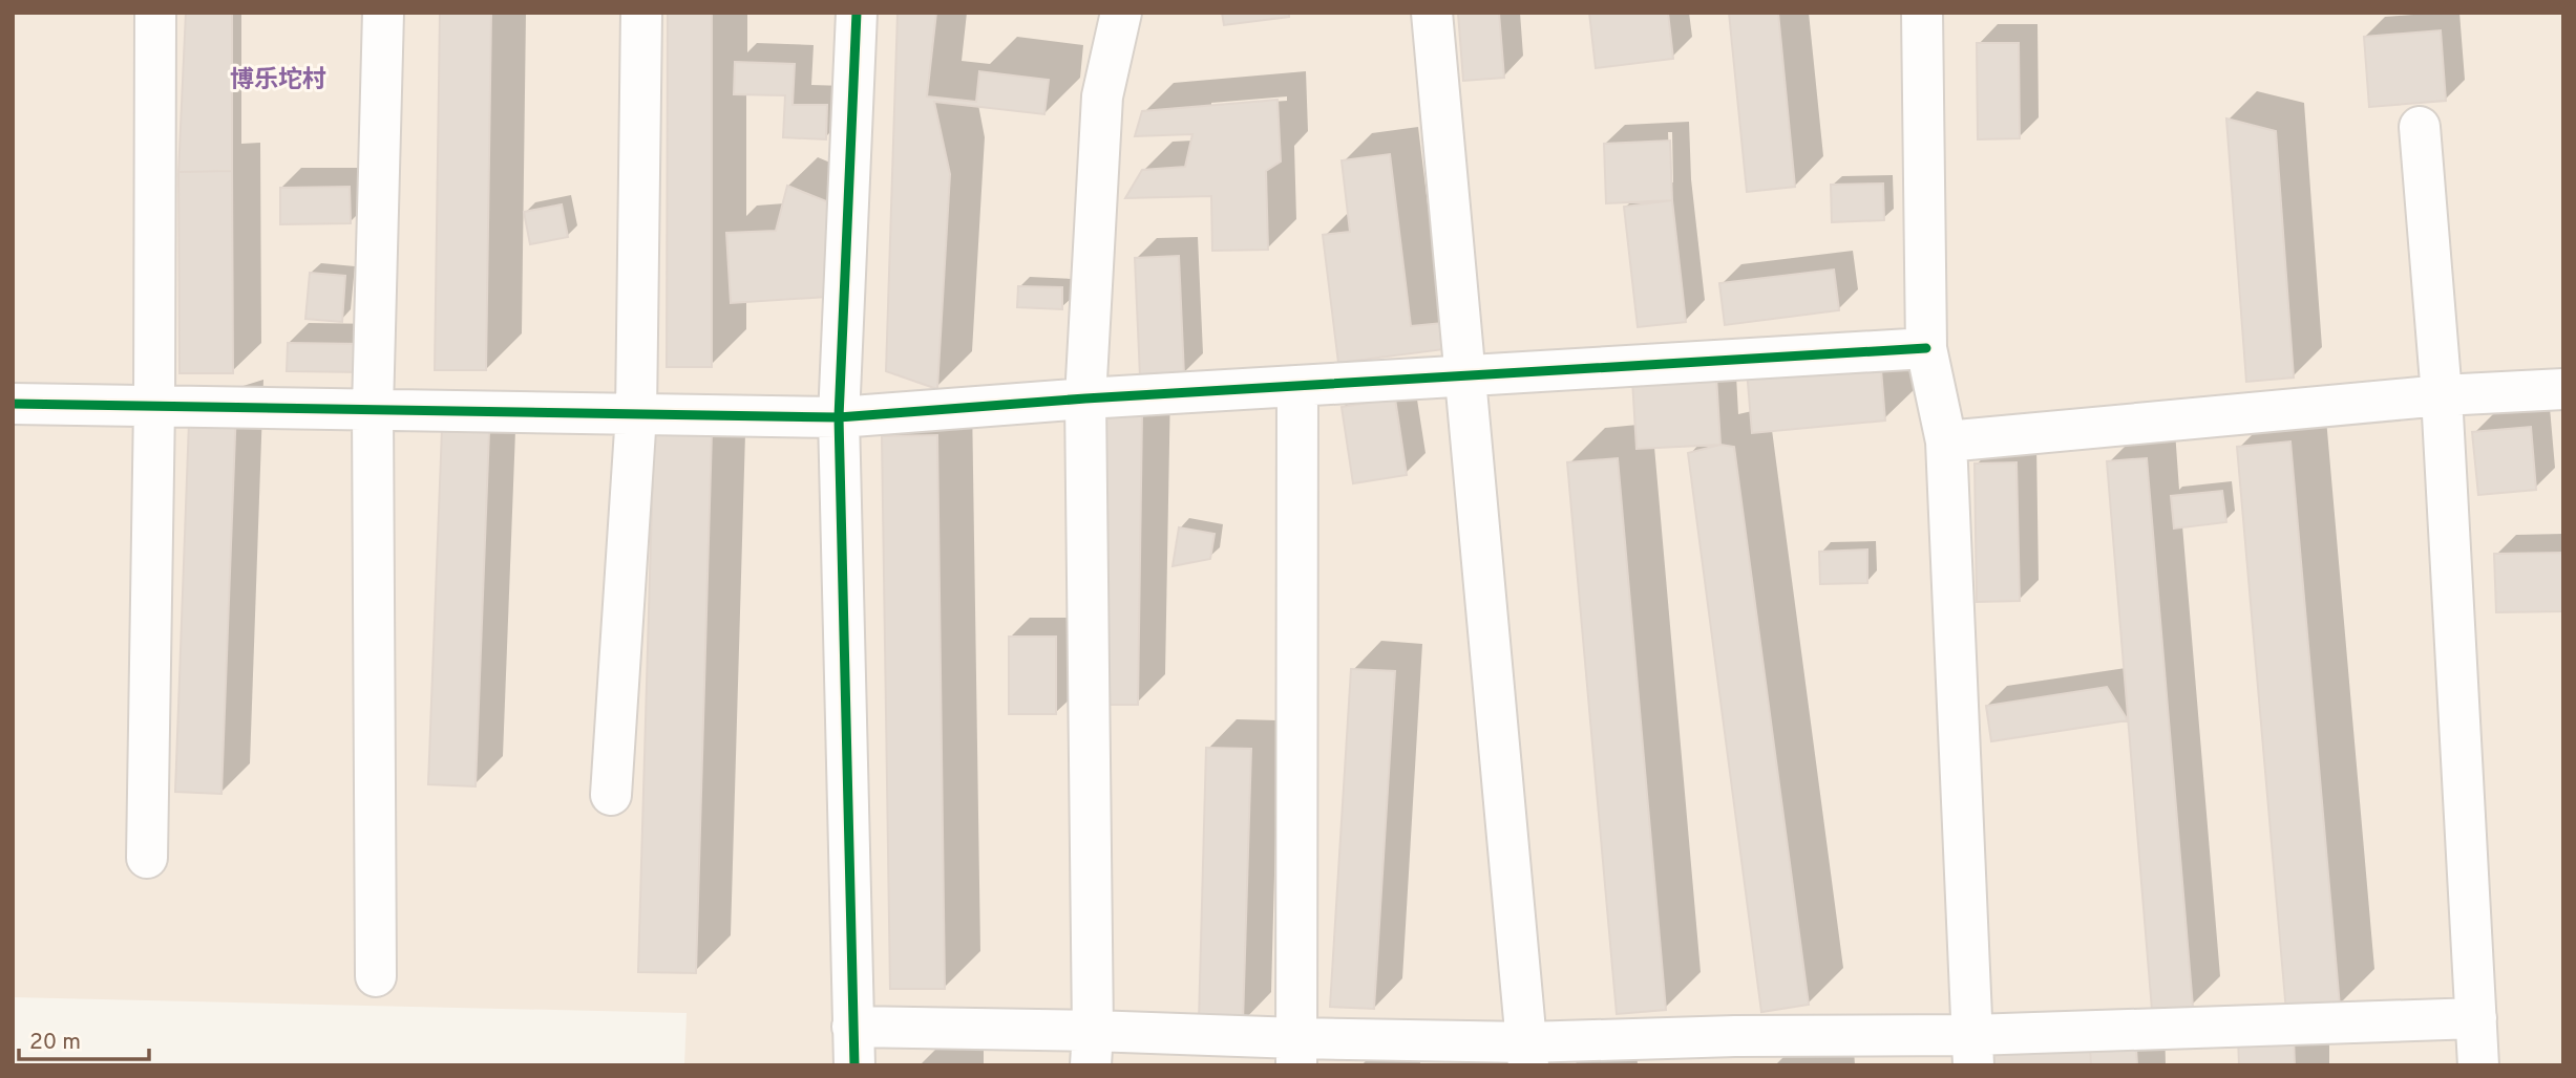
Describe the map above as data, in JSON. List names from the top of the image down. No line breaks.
{"districts":["博乐坨村"],"scale_bar":"20 m"}
